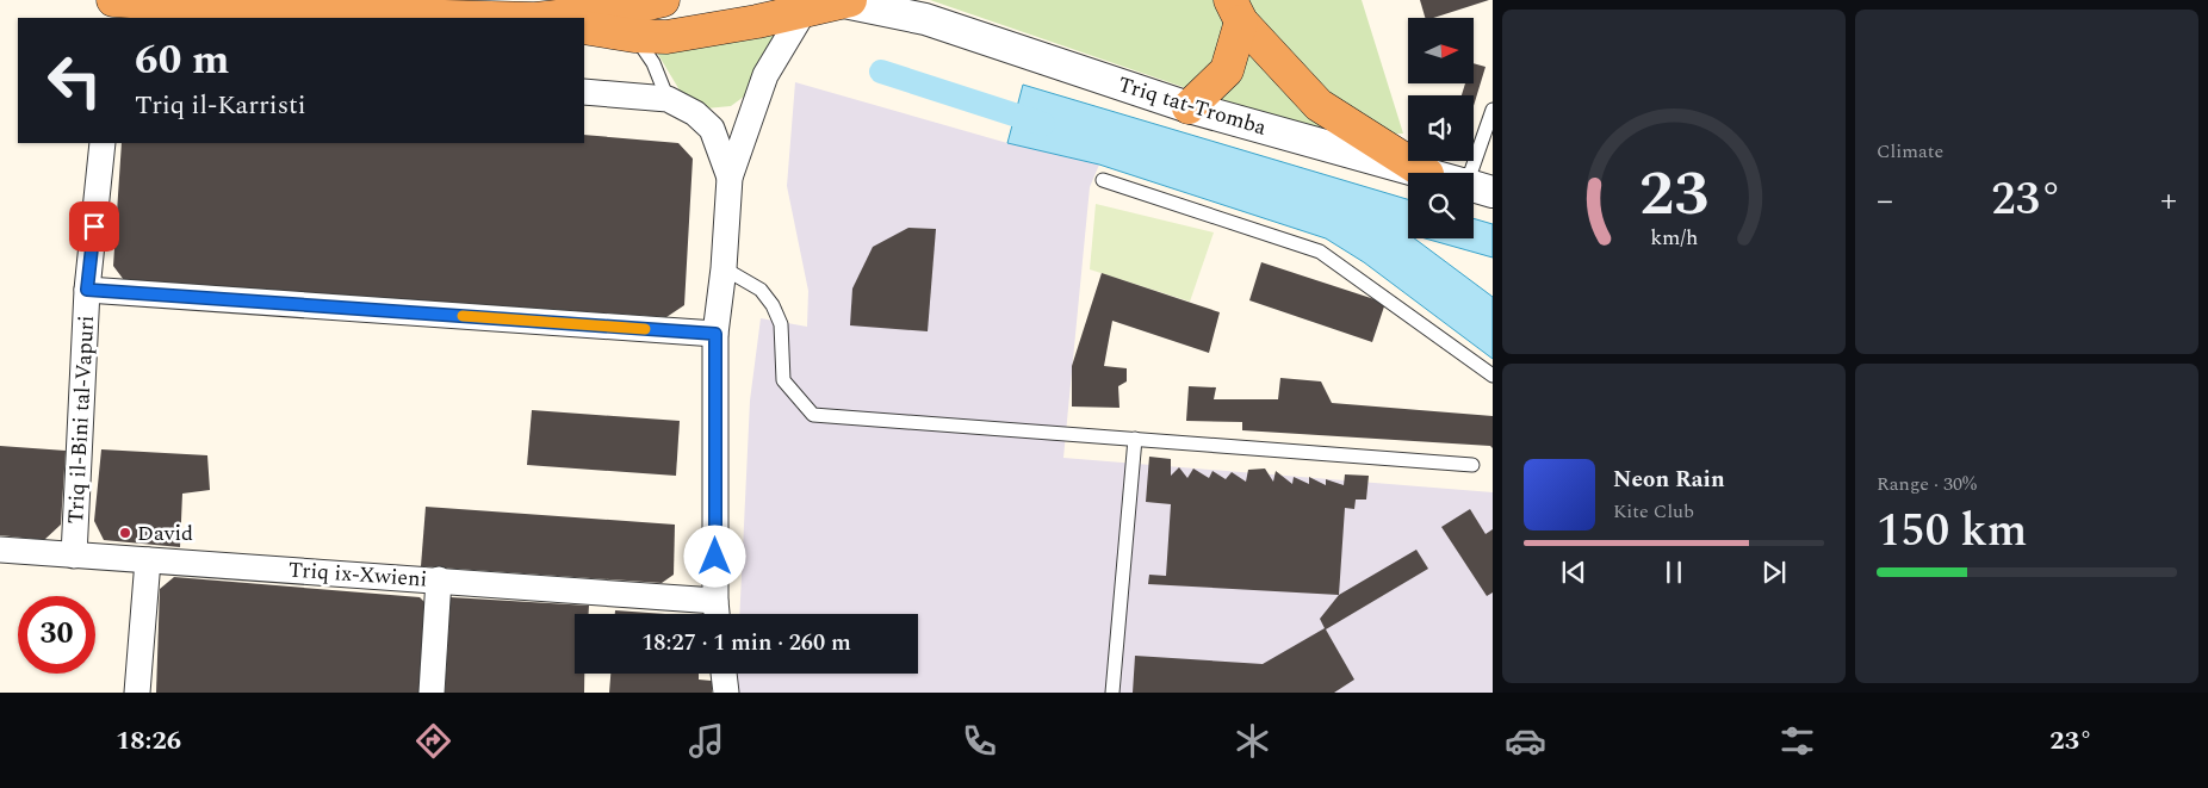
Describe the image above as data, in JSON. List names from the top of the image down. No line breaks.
{"streets":{"street":["Triq tat-Tromba","Triq il-Bini tal-Vapuri","Triq ix-Xwieni"]},"crossings":[["Triq il-Bini tal-Vapuri","Triq ix-Xwieni"]],"places":["David"],"north":"right","page":{"tile":["Climate",["Range · 30%","150 km"]],"turn":["60 m","Triq il-Karristi"],"heat":["−","23°","+"],"song":["Neon Rain","Kite Club"],"limit":"30","trip":"18:27 · 1 min · 260 m","tabs":["18:26","23°"],"gauge":["23","km/h"]}}
